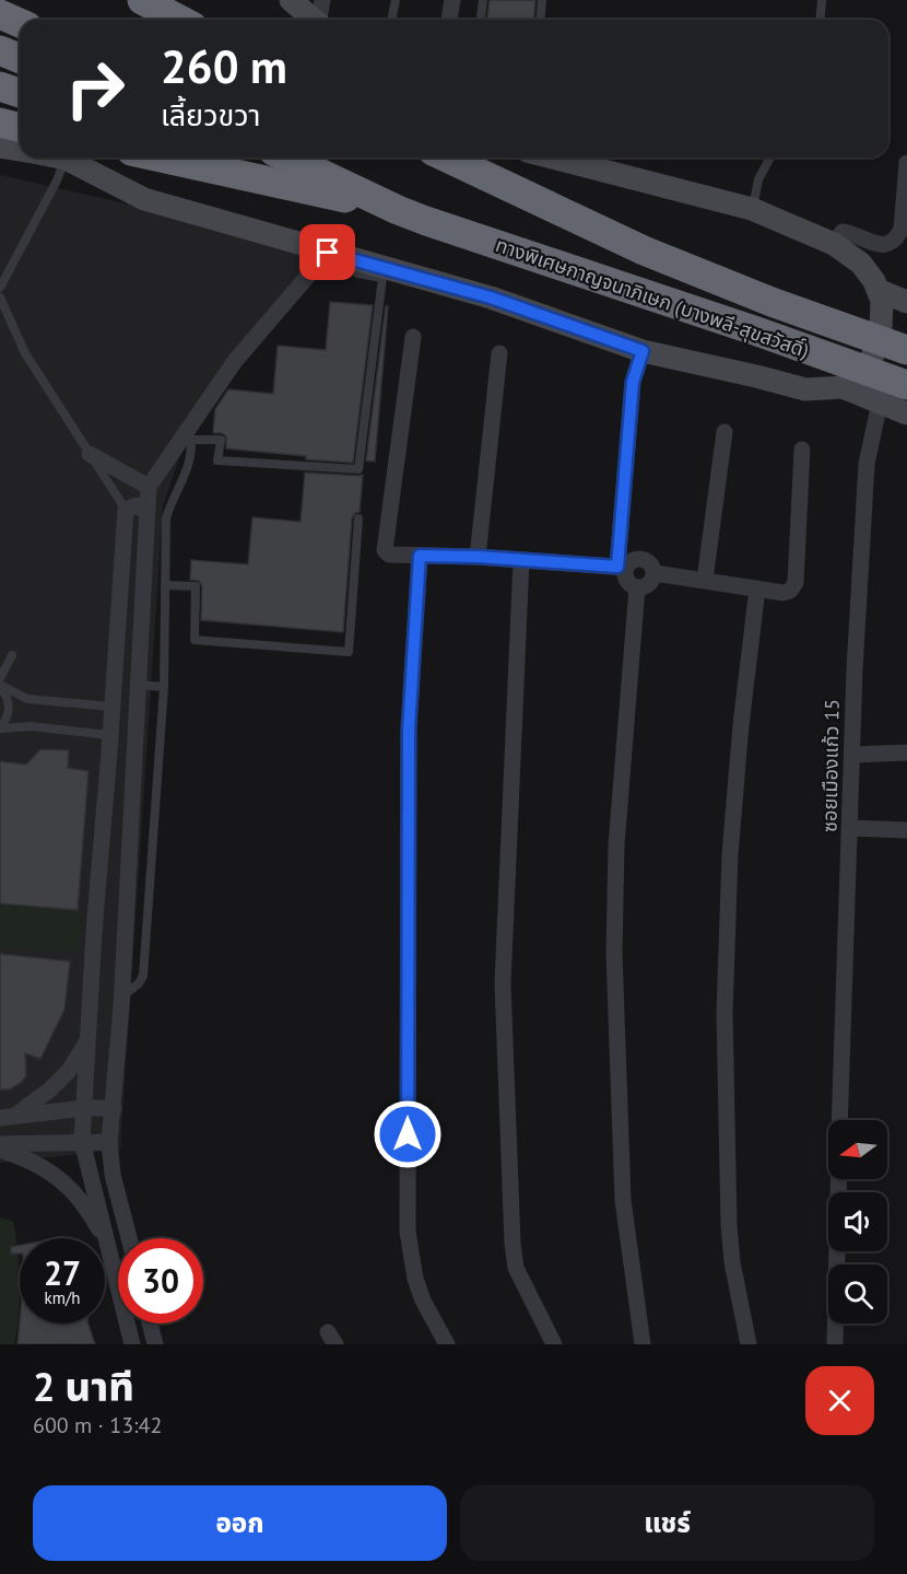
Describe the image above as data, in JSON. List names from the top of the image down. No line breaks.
{"streets":{"highway":["ทางพิเศษกาญจนาภิเษก (บางพลี-สุขสวัสดิ์)"],"street":["ซอยเมืองแก้ว 15"]},"north":"left","page":{"turn":["260 m","เลี้ยวขวา"],"speed":"27 km/h","limit":"30","heading":["2 นาที","600 m · 13:42"],"buttons":["ออก","แชร์"]}}
